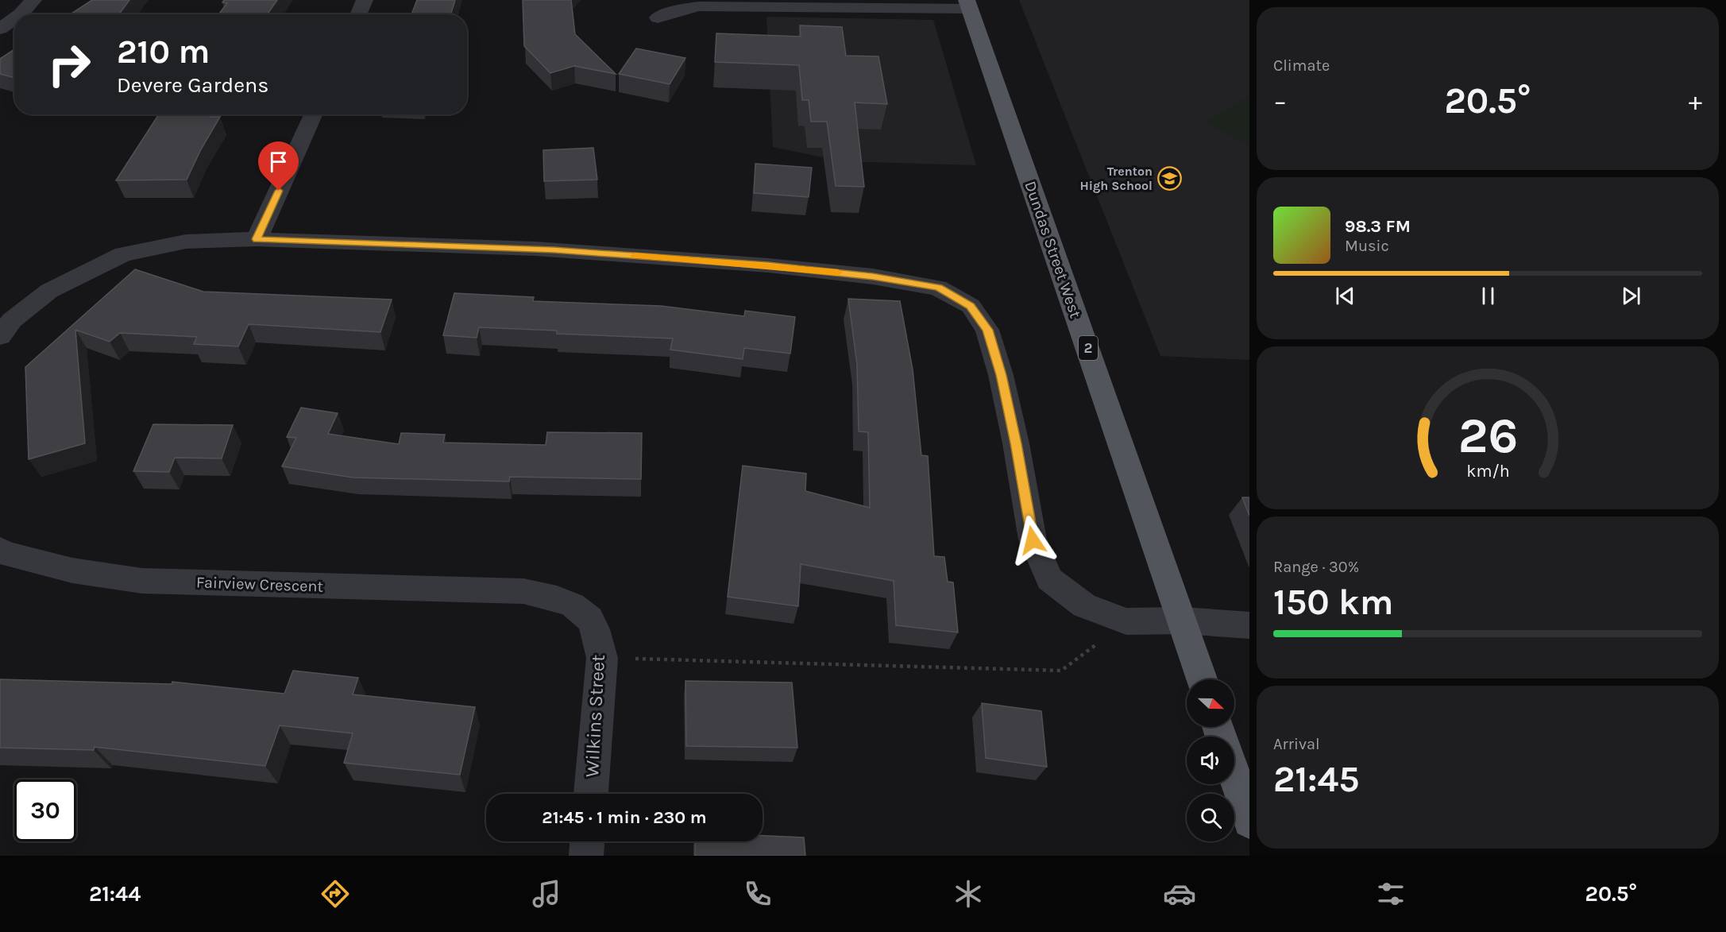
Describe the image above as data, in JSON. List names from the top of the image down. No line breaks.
{"streets":{"main road":["Dundas Street West","2"],"street":["Fairview Crescent","Wilkins Street"]},"crossings":[["Fairview Crescent","Wilkins Street"]],"places":{"school or university":["Trenton High School"]},"north":"right","page":{"tile":["Climate",["Range · 30%","150 km"],["Arrival","21:45"]],"turn":["210 m","Devere Gardens"],"heat":["−","20.5°","+"],"song":["98.3 FM","Music"],"limit":"30","trip":"21:45 · 1 min · 230 m","tabs":["21:44","20.5°"],"gauge":["26","km/h"]}}
